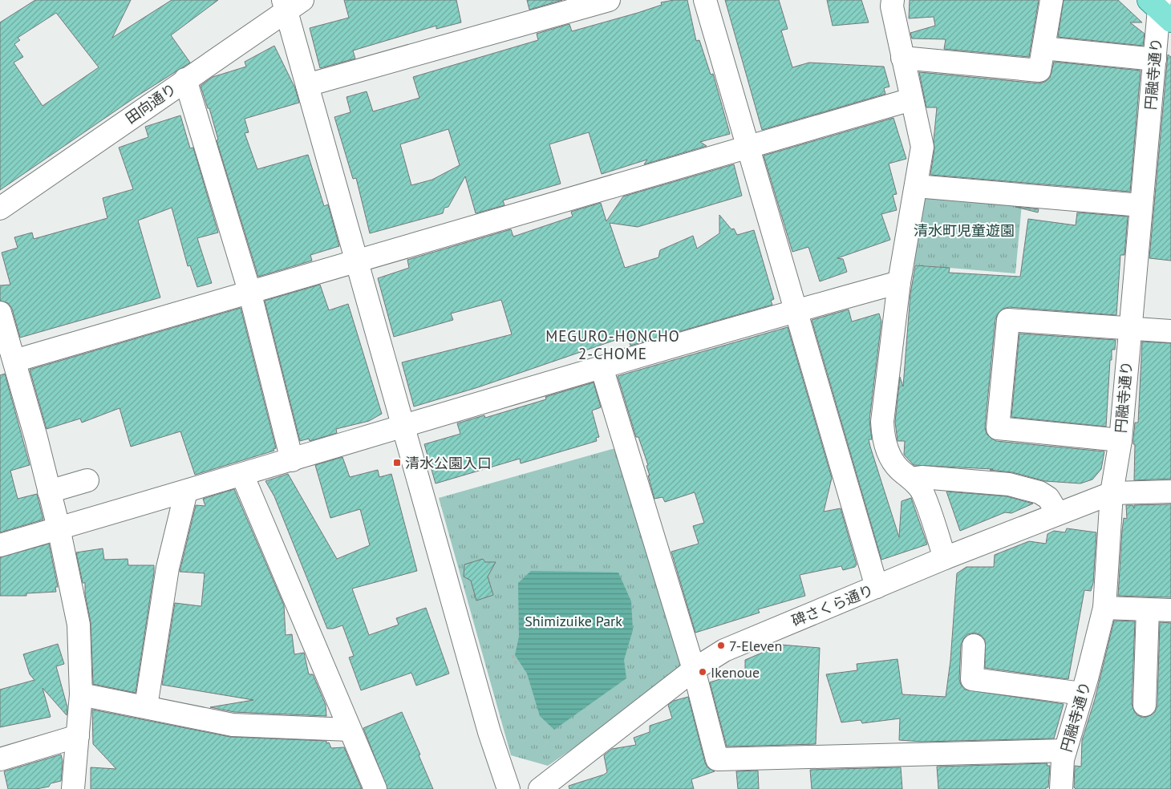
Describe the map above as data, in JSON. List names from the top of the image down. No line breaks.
{"streets":{"street":["円融寺通り","田向通り","碑さくら通り"]},"crossings":[["円融寺通り","碑さくら通り"]],"districts":["MEGURO-HONCHO 2-CHOME"],"parks":["清水町児童遊園","Shimizuike Park"],"places":{"transit":["清水公園入口"],"other":["7-Eleven","Ikenoue"]}}
